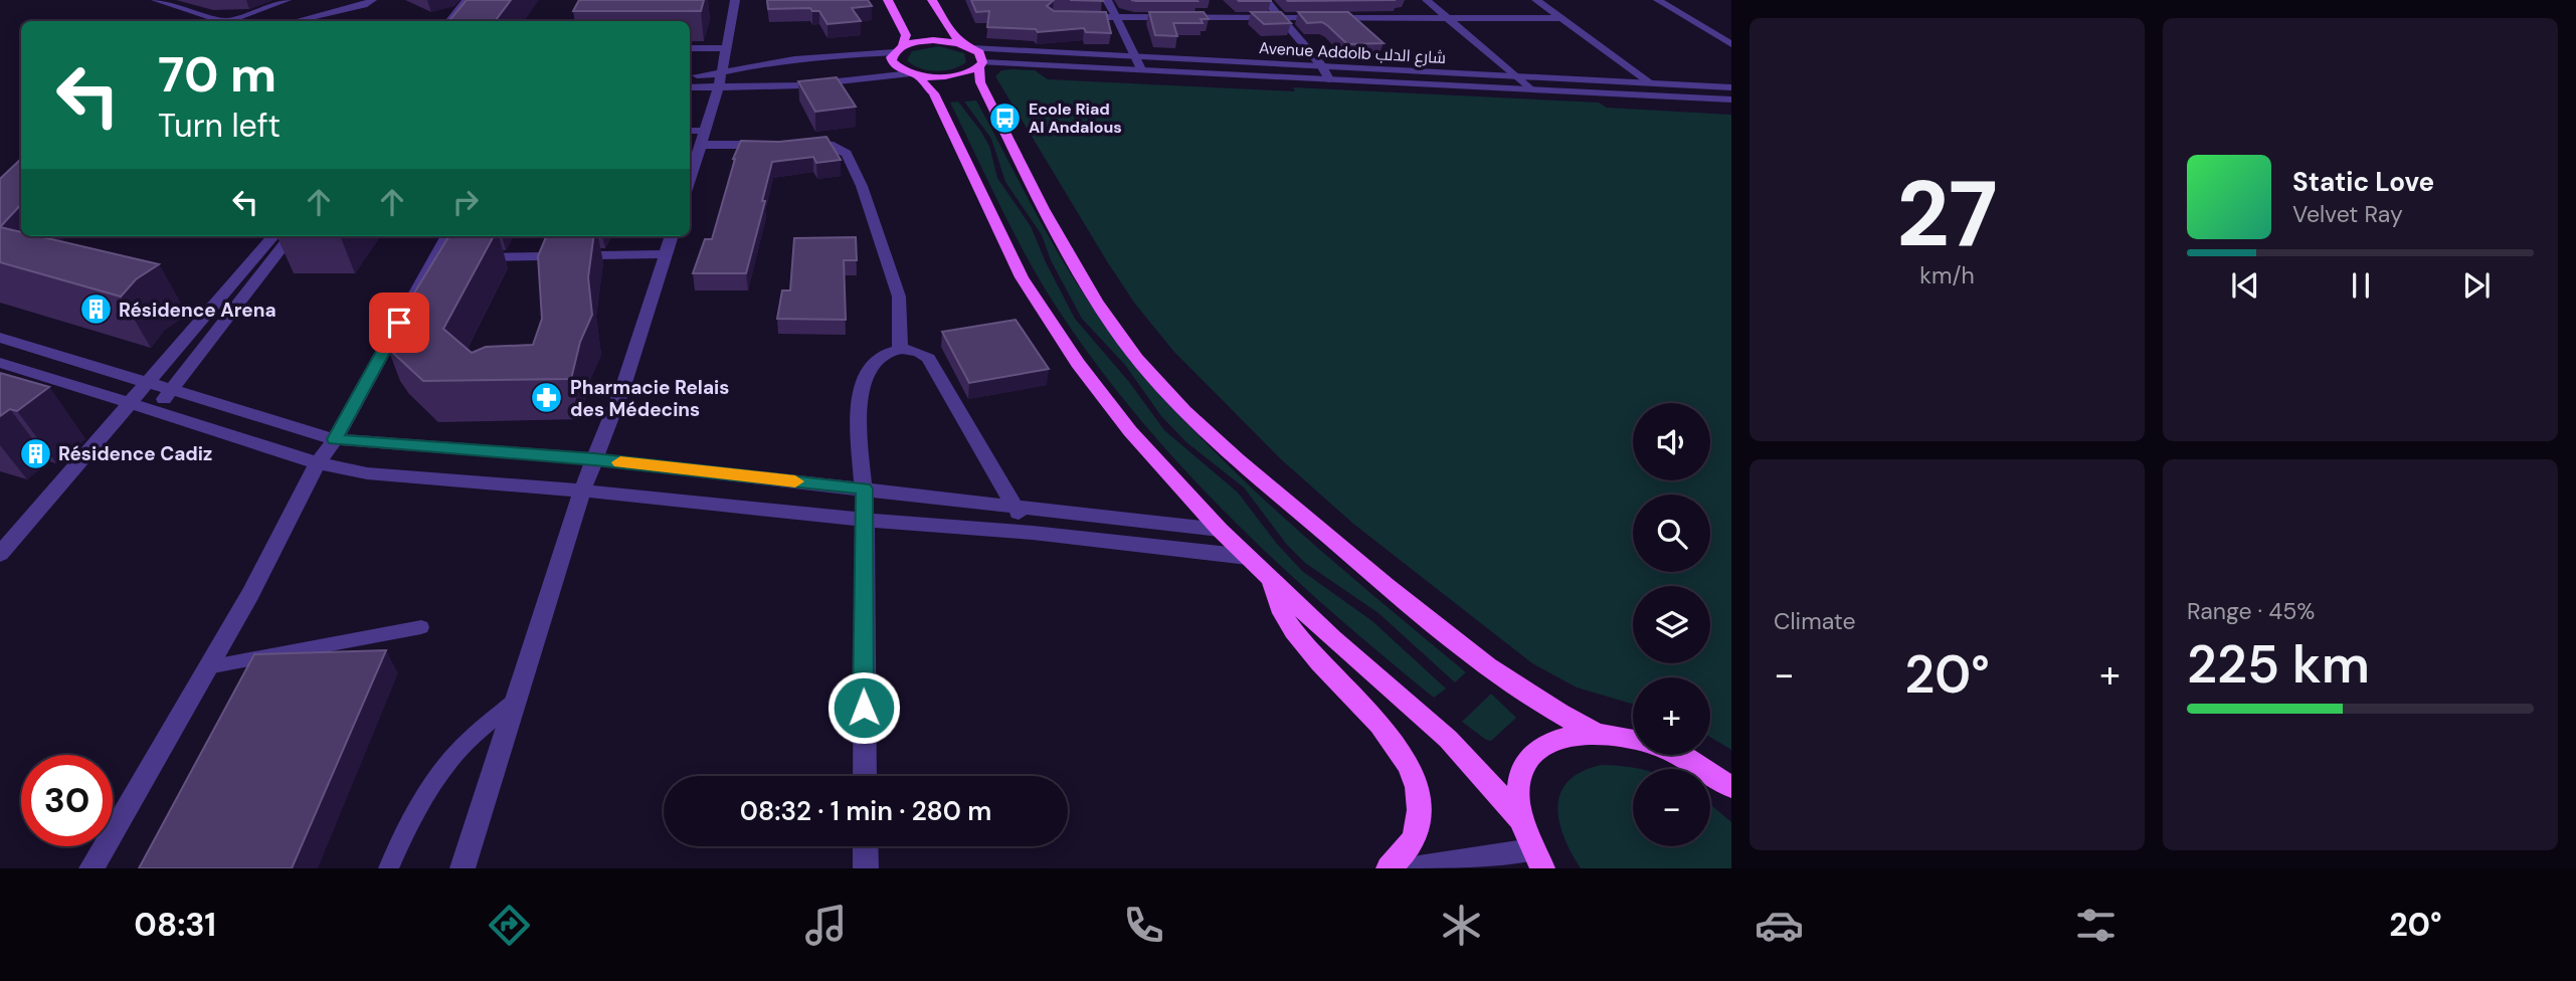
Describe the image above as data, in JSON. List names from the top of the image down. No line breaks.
{"streets":{"street":["Avenue Addolb شارع الدلب"]},"places":{"bus stop":["Ecole Riad Al Andalous"],"building":["Résidence Arena","Résidence Cadiz"],"pharmacy":["Pharmacie Relais des Médecins"]},"page":{"tile":[["27","km/h"],"Climate",["Range · 45%","225 km"]],"turn":["70 m","Turn left"],"song":["Static Love","Velvet Ray"],"map_buttons":["+","−"],"heat":["−","20°","+"],"limit":"30","trip":"08:32 · 1 min · 280 m","tabs":["08:31","20°"]}}
